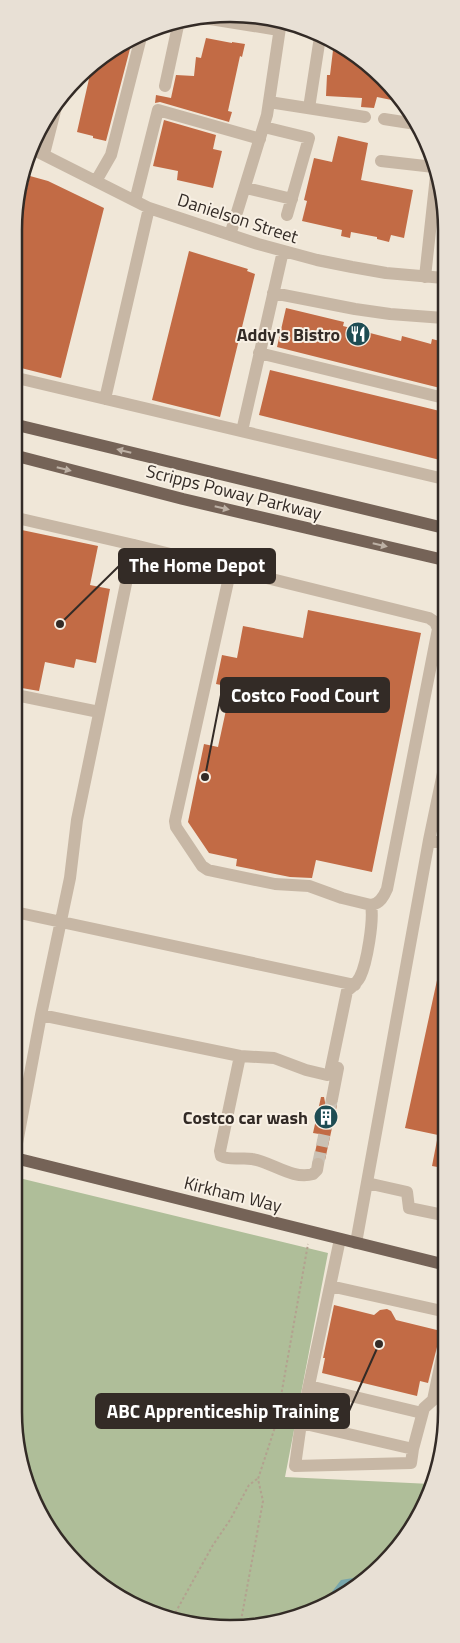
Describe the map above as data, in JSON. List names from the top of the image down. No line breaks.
{"streets":{"main road":["Scripps Poway Parkway","Kirkham Way"],"street":["Danielson Street"]},"places":{"restaurant":["Addy's Bistro"],"other":["The Home Depot","Costco Food Court","ABC Apprenticeship Training"],"building":["Costco car wash"]}}
